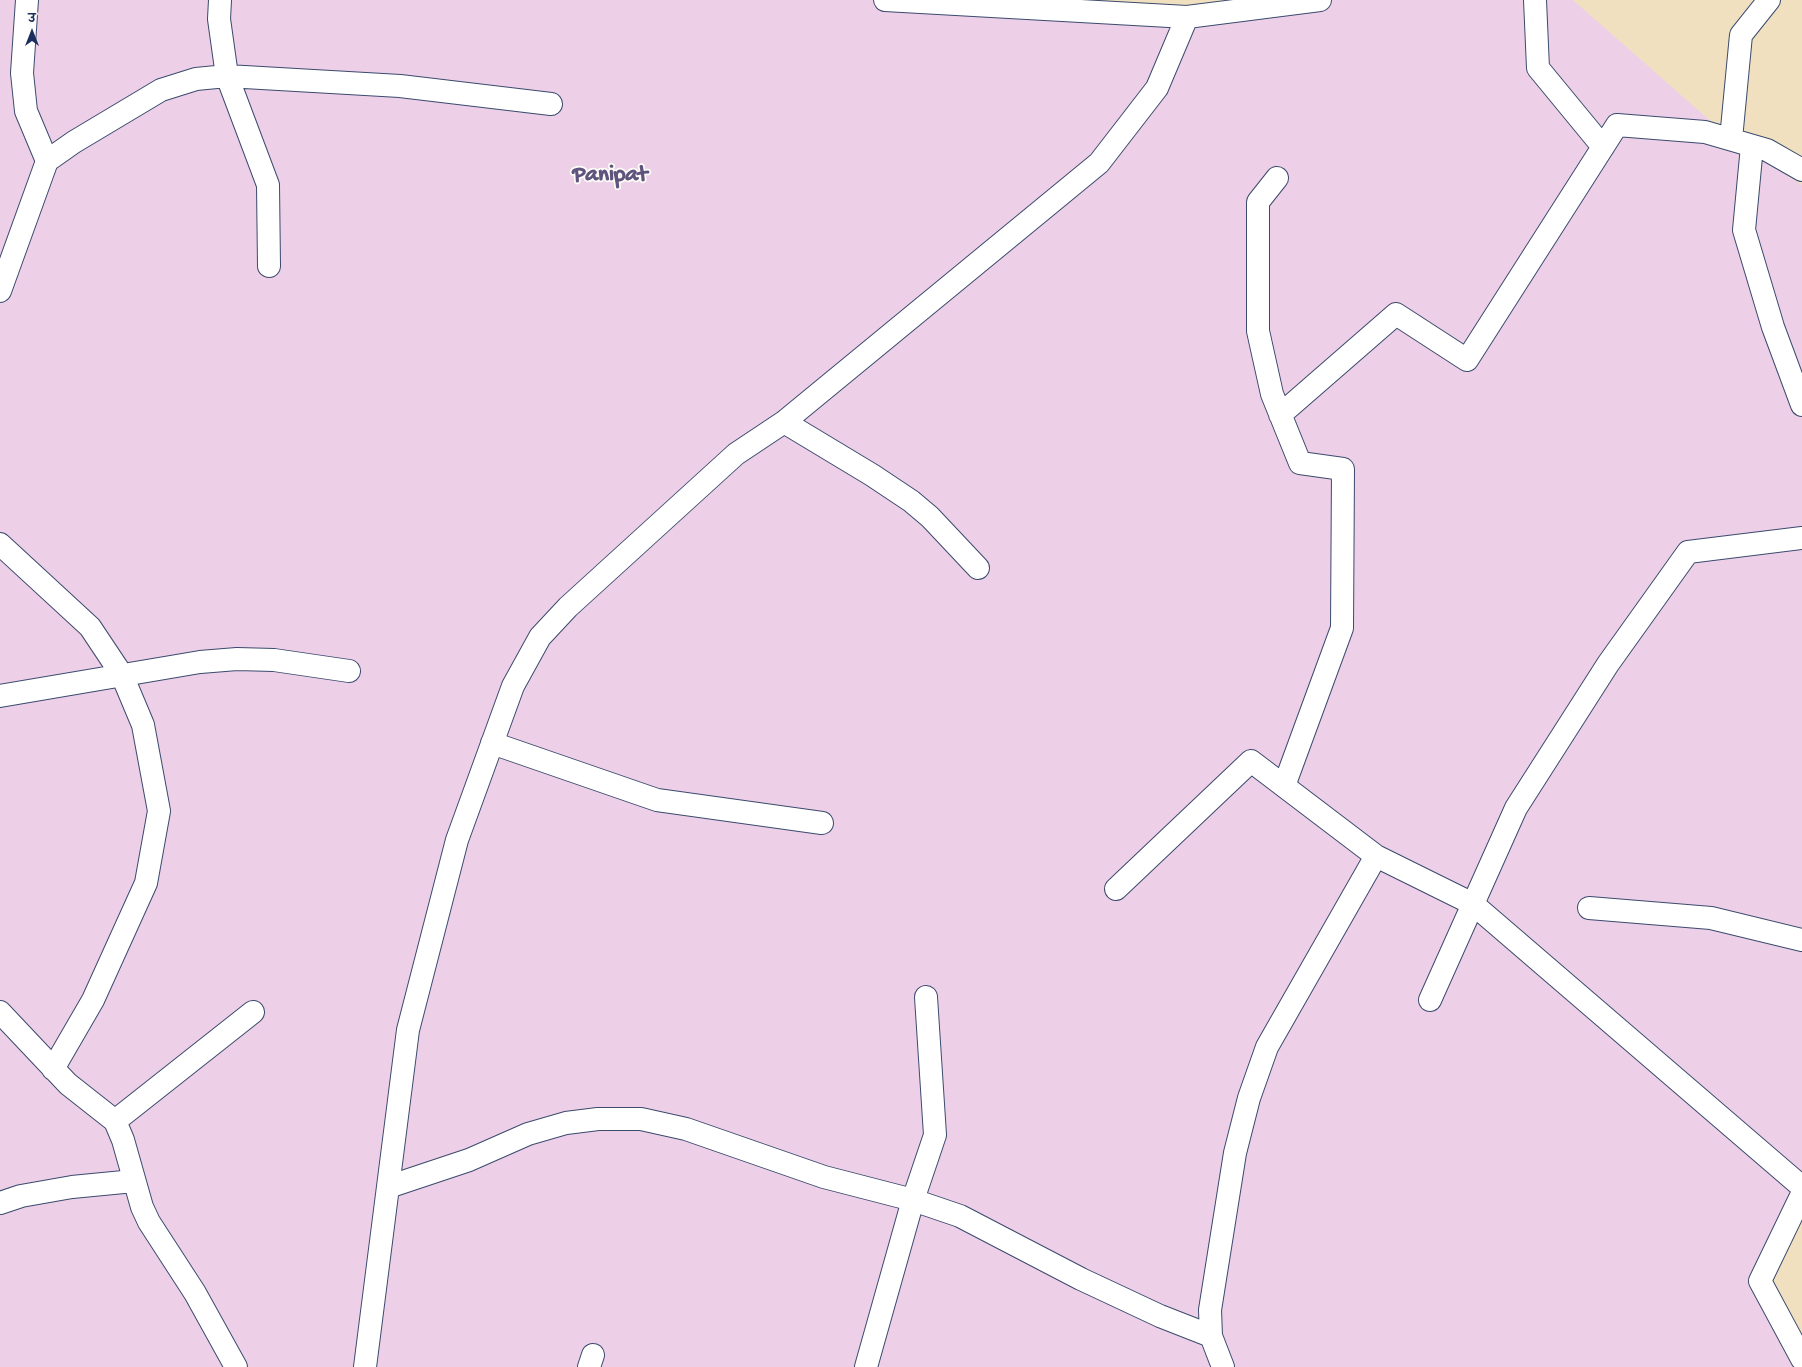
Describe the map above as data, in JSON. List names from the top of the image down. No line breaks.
{"districts":["Panipat"],"north":"top"}
